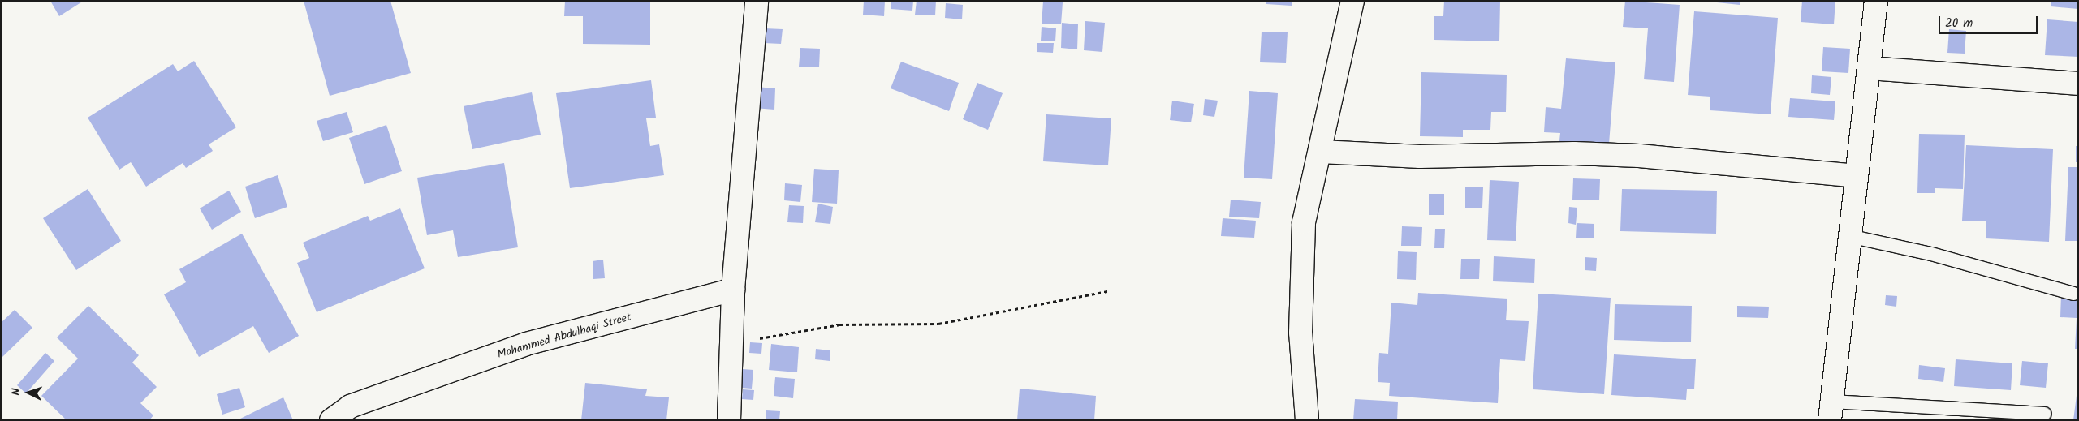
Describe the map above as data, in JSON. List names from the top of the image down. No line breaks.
{"streets":{"street":["Mohammed Abdulbaqi Street"]},"scale_bar":"20 m","north":"left"}
